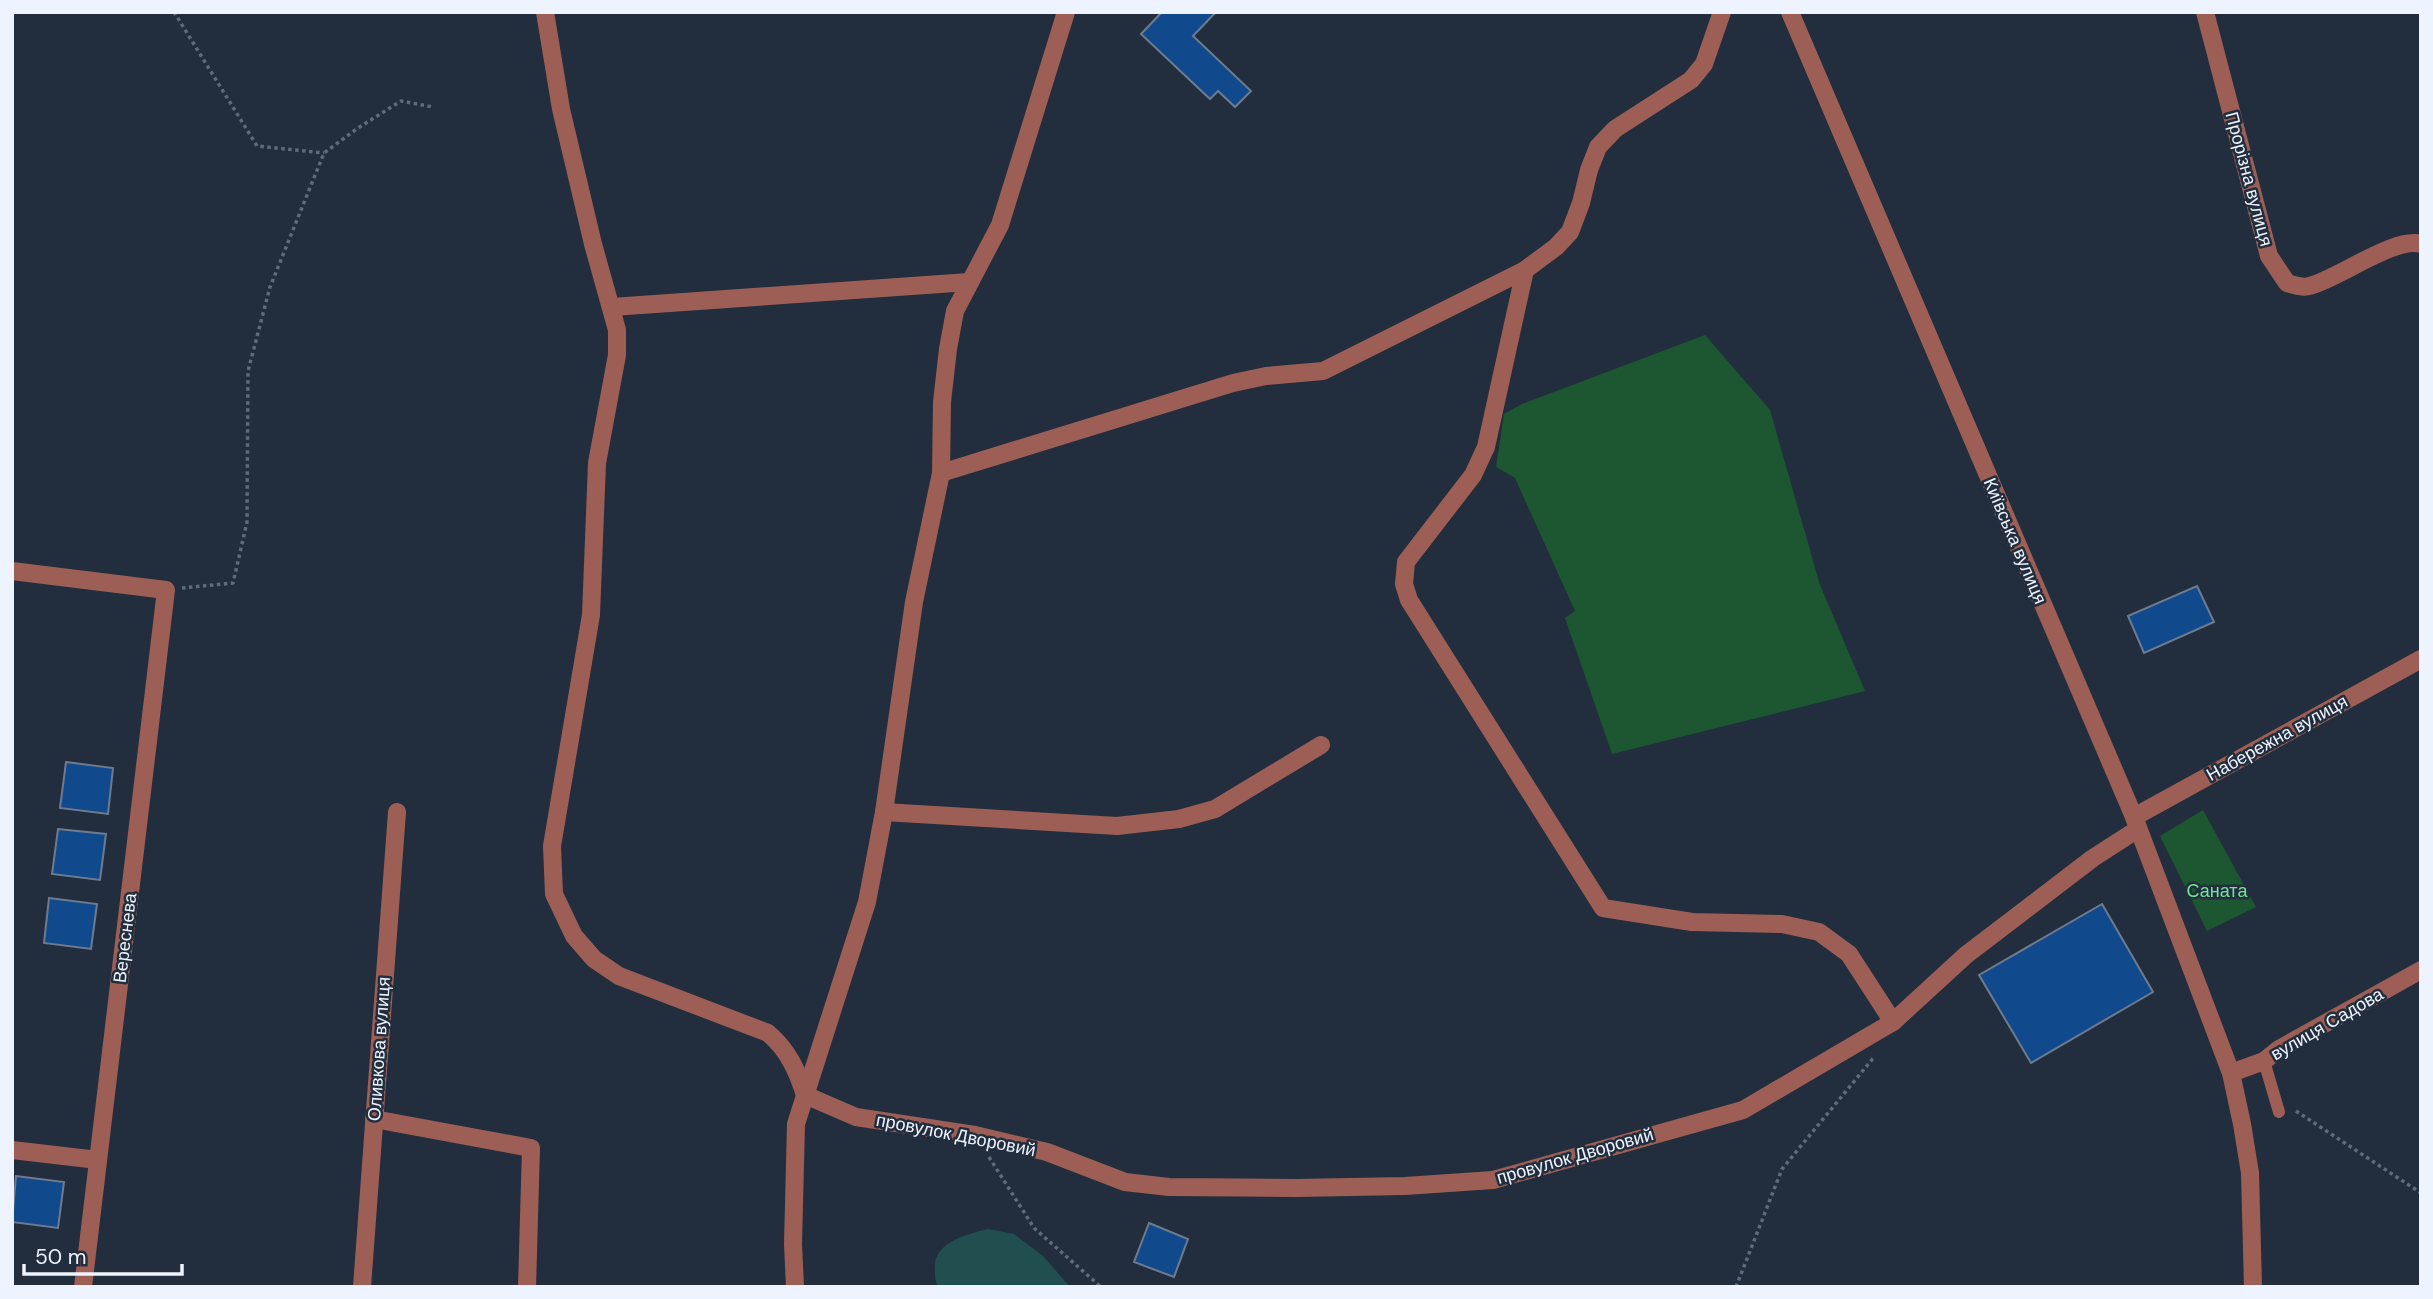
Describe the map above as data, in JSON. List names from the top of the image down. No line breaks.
{"streets":{"street":["Прорізна вулиця","Київська вулиця","Набережна вулиця","Вереснева","вулиця Садова","Оливкова вулиця","провулок Дворовий"]},"crossings":[["Київська вулиця","Набережна вулиця"],["Київська вулиця","вулиця Садова"],["Київська вулиця","провулок Дворовий"],["Набережна вулиця","провулок Дворовий"]],"parks":["Саната"],"scale_bar":"50 m"}
